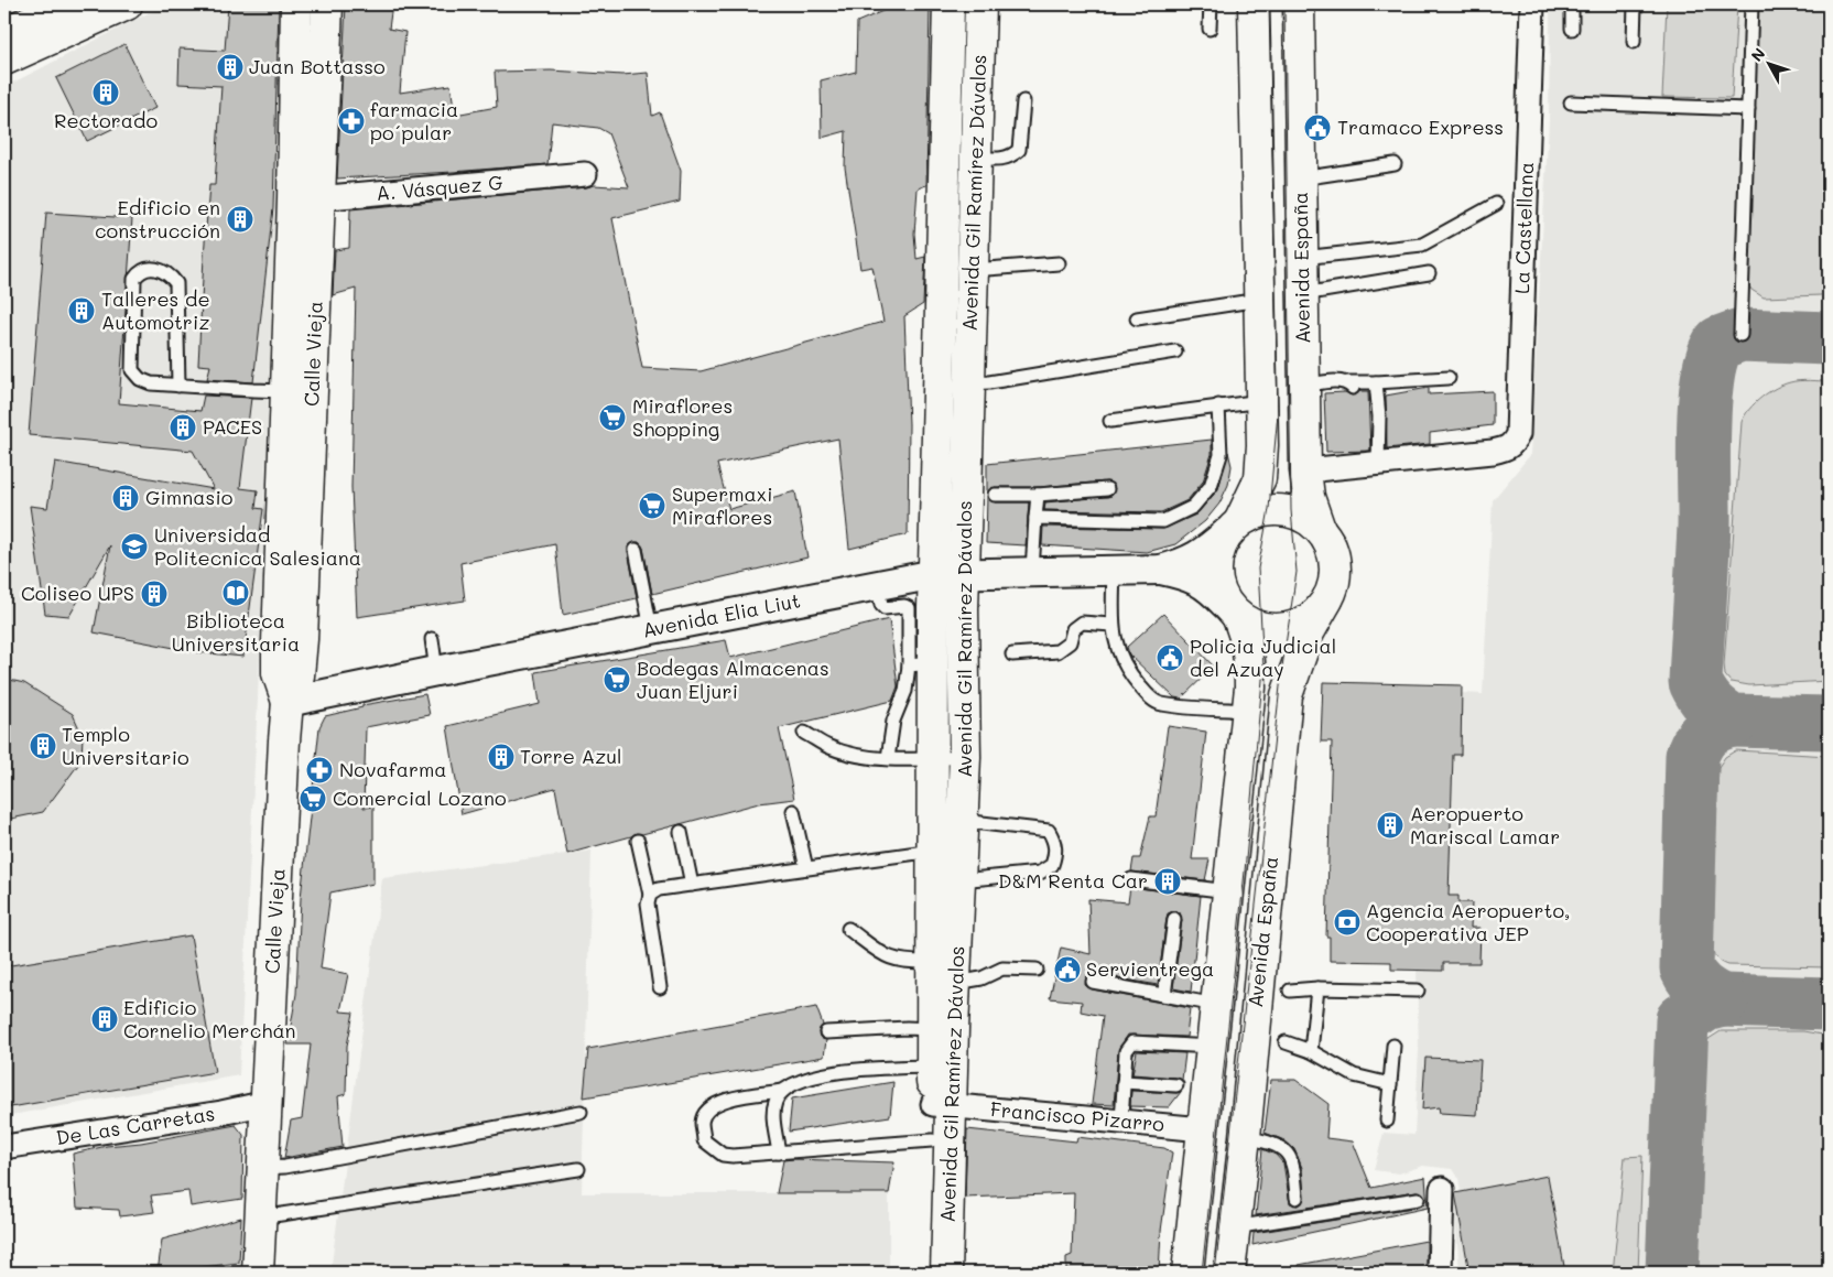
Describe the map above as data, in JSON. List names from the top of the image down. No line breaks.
{"streets":{"main road":["Avenida Gil Ramírez Dávalos","Avenida España","Calle Vieja"],"street":["A. Vásquez G","La Castellana","Avenida Elia Liut","Francisco Pizarro","De Las Carretas"]},"crossings":[["A. Vásquez G","Calle Vieja"],["Avenida Gil Ramírez Dávalos","Avenida Elia Liut"],["Avenida Gil Ramírez Dávalos","Francisco Pizarro"],["Avenida España","Avenida Elia Liut"],["Avenida España","Francisco Pizarro"],["Calle Vieja","Avenida Elia Liut"],["Calle Vieja","De Las Carretas"]],"places":{"building":["Juan Bottasso","Rectorado","Edificio en construcción","Talleres de Automotriz","PACES","Gimnasio","Coliseo UPS","Templo Universitario","Torre Azul","Aeropuerto Mariscal Lamar","D&M Renta Car","Edificio Cornelio Merchán"],"pharmacy":["farmacia po´pular","Novafarma"],"public building":["Tramaco Express","Policia Judicial del Azuay","Servientrega"],"supermarket":["Miraflores Shopping","Supermaxi Miraflores","Bodegas Almacenas Juan Eljuri","Comercial Lozano"],"school or university":["Universidad Politecnica Salesiana"],"library":["Biblioteca Universitaria"],"bank":["Agencia Aeropuerto, Cooperativa JEP"]},"north":"top left"}
